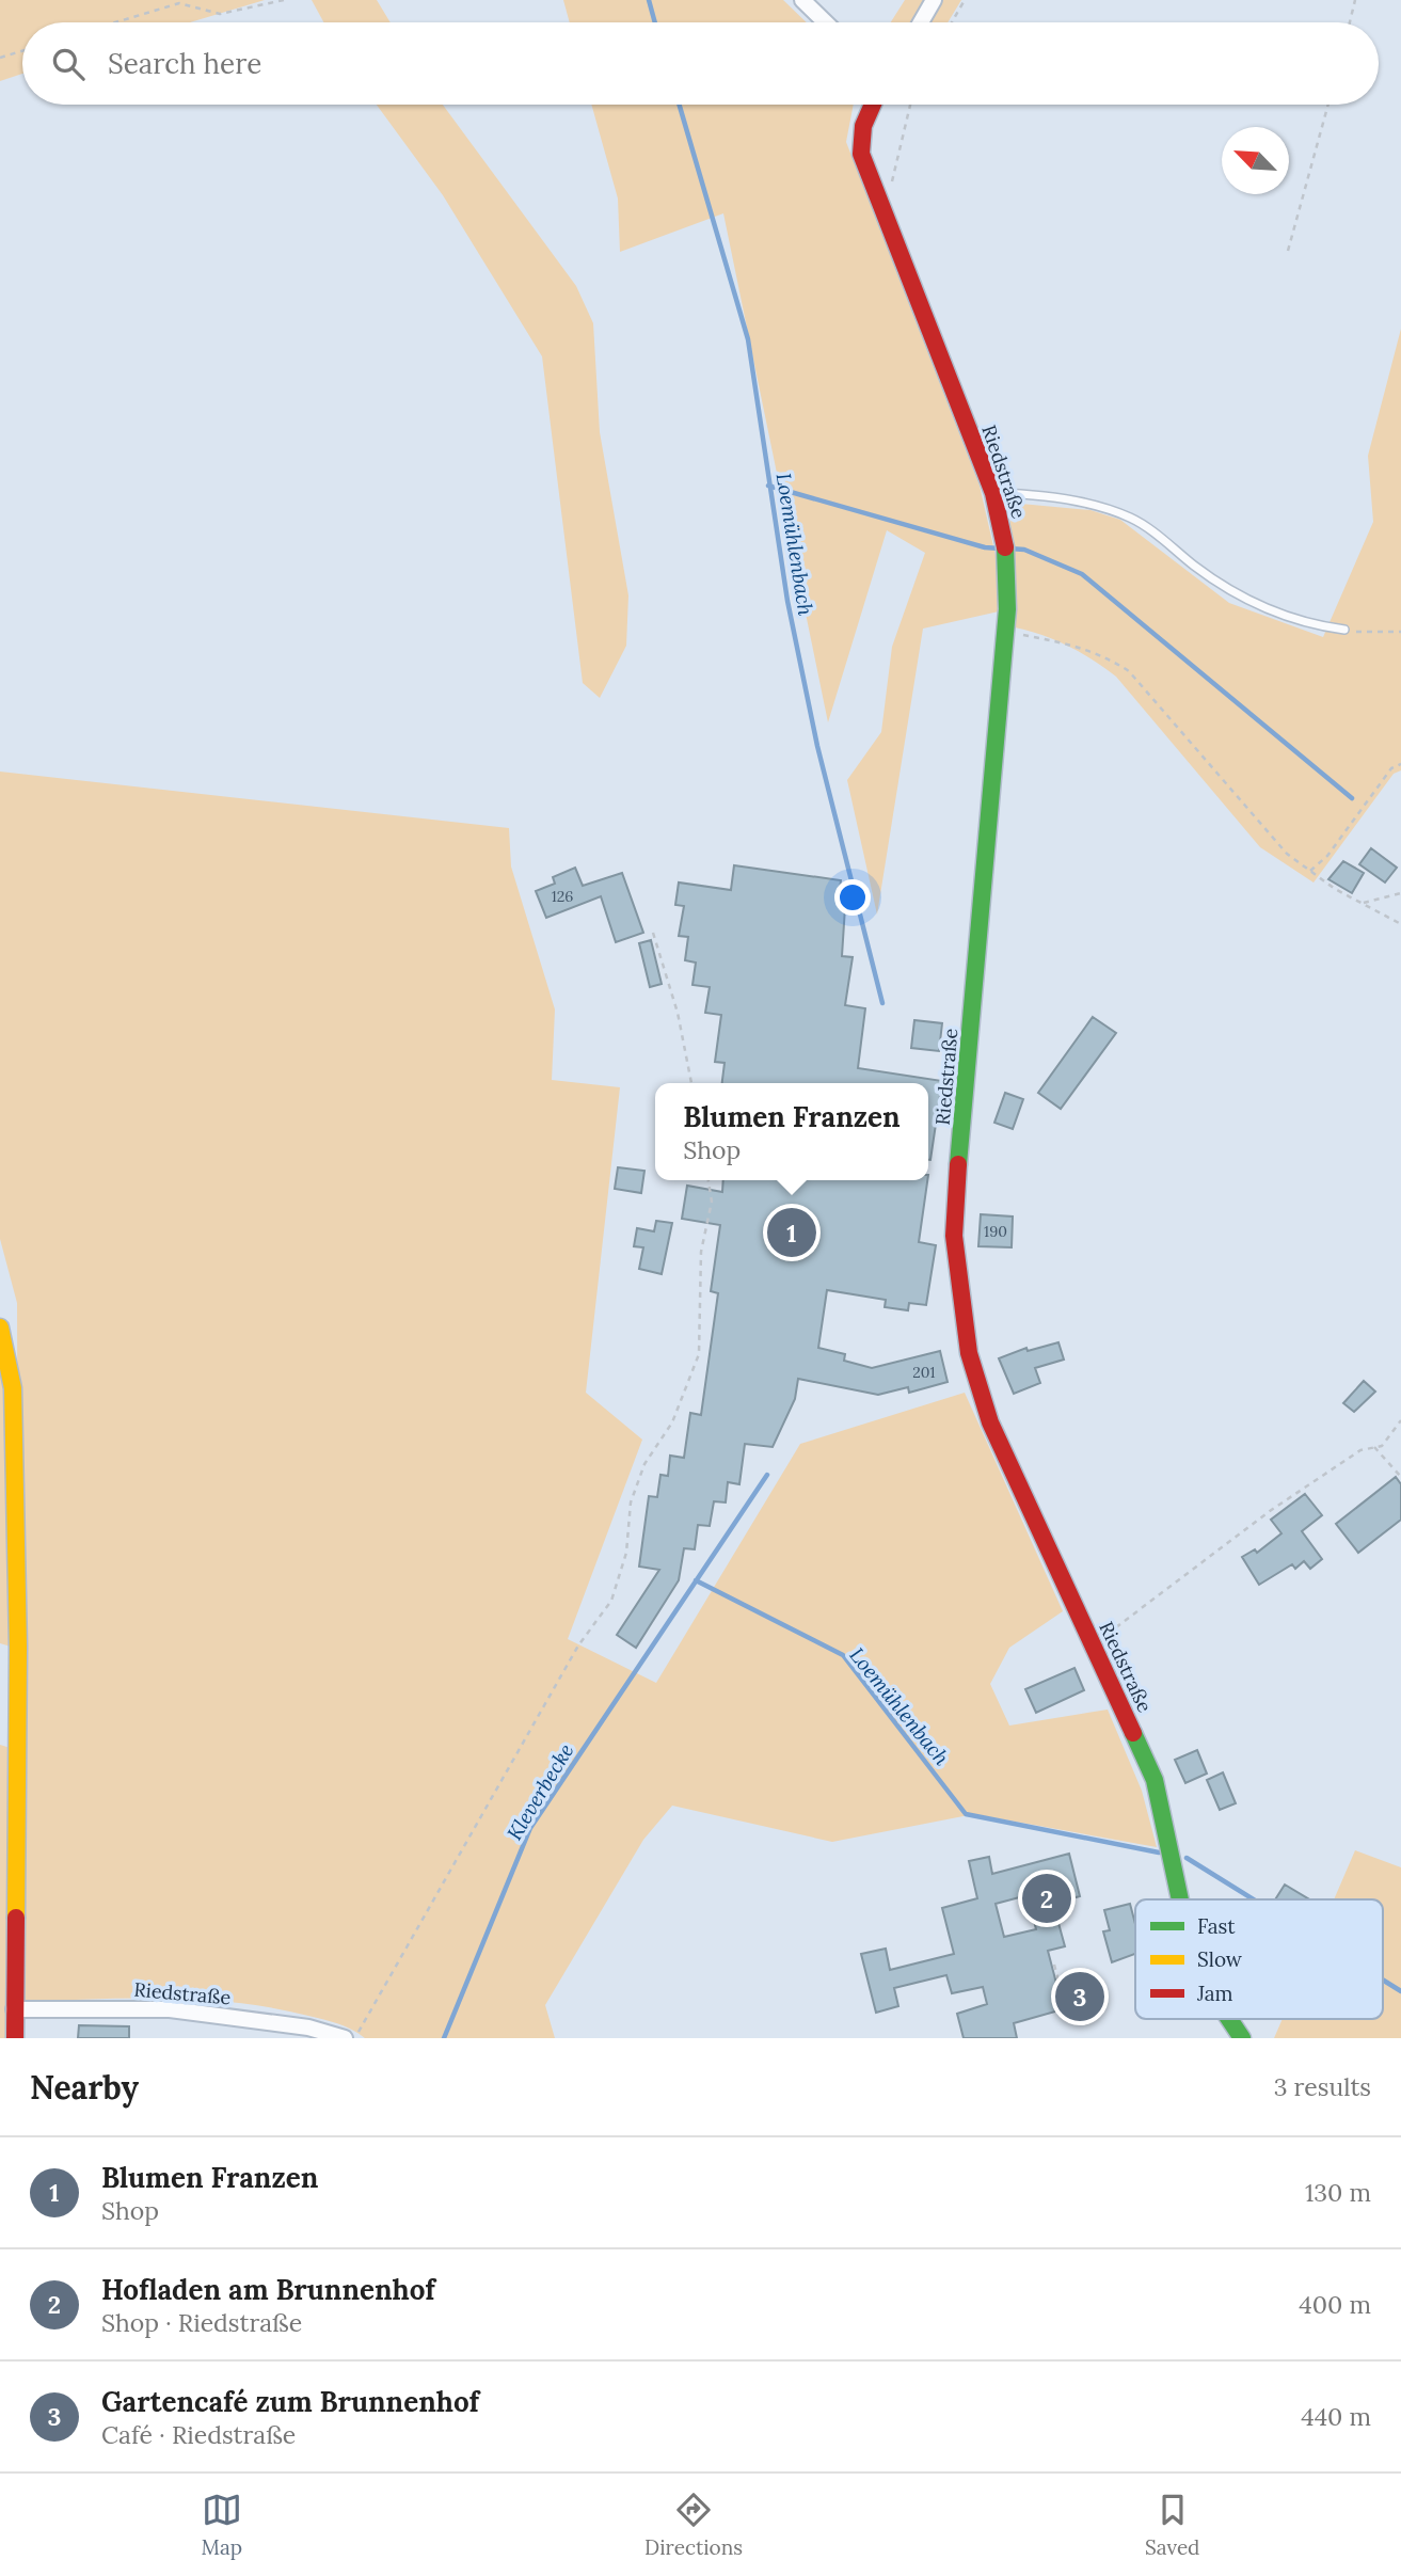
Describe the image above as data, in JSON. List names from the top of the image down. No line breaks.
{"streets":{"street":["Riedstraße"]},"water":["Loemühlenbach","Kleverbecke"],"house_numbers":["126","190","201"],"legend":["Fast","Slow","Jam"],"north":"top left","page":{"search":"Search here","popup":["Blumen Franzen","Shop"],"pins":["1","2","3"],"heading":["Nearby","3 results"],"list":[{"mark":"1","name":"Blumen Franzen","note":"Shop","value":"130 m"},{"mark":"2","name":"Hofladen am Brunnenhof","note":"Shop · Riedstraße","value":"400 m"},{"mark":"3","name":"Gartencafé zum Brunnenhof","note":"Café · Riedstraße","value":"440 m"}],"nav":["Map","Directions","Saved"]}}
